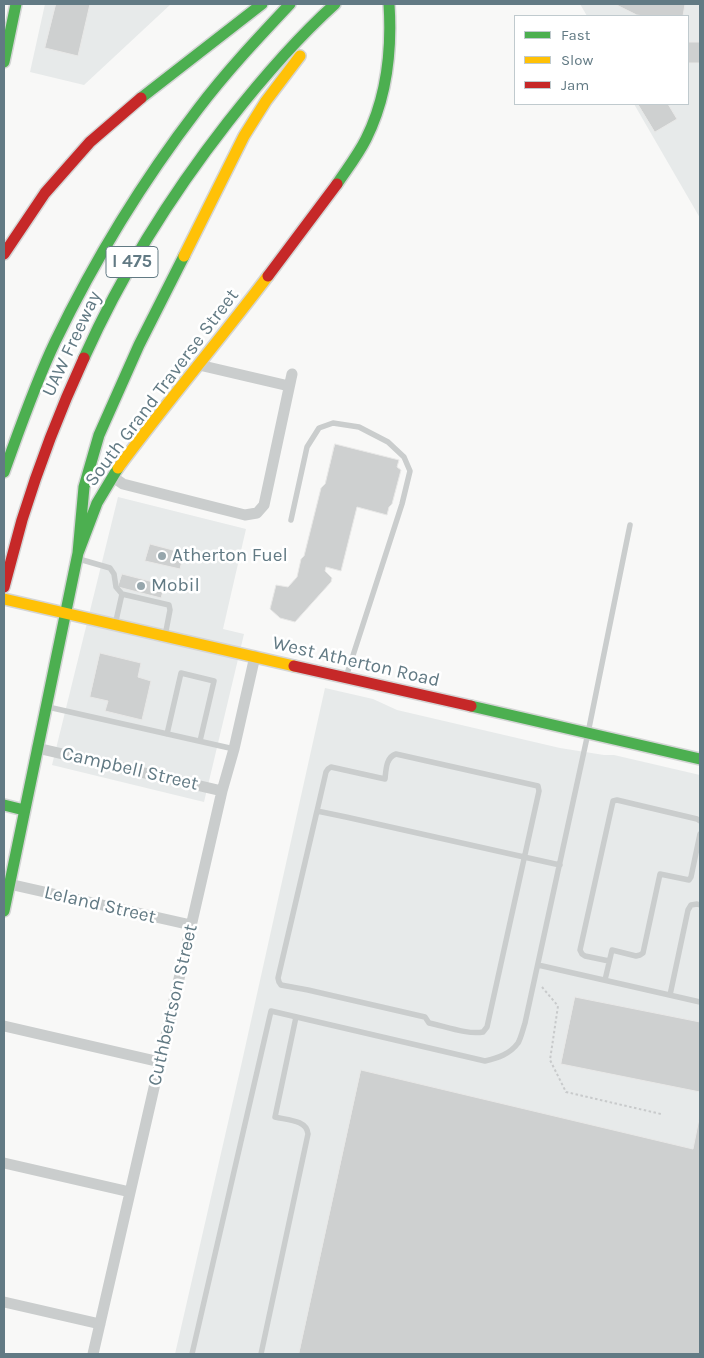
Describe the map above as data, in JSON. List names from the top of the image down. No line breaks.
{"streets":{"main road":["I 475","UAW Freeway","South Grand Traverse Street","West Atherton Road"],"street":["Campbell Street","Leland Street","Cuthbertson Street"]},"crossings":[["South Grand Traverse Street","West Atherton Road"],["South Grand Traverse Street","Campbell Street"],["South Grand Traverse Street","Leland Street"],["West Atherton Road","Cuthbertson Street"],["Campbell Street","Cuthbertson Street"],["Leland Street","Cuthbertson Street"]],"places":["Atherton Fuel","Mobil"],"legend":["Fast","Slow","Jam"]}
